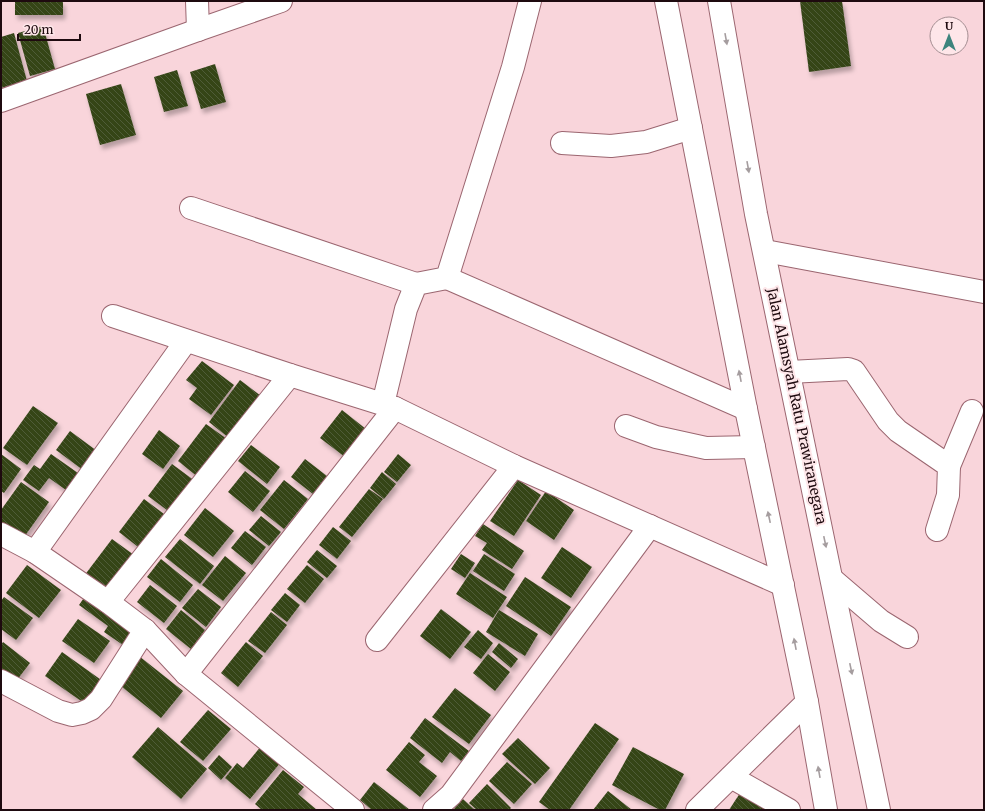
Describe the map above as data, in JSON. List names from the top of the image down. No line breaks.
{"streets":{"main road":["Jalan Alamsyah Ratu Prawiranegara"]},"scale_bar":"20 m","north":"top"}
